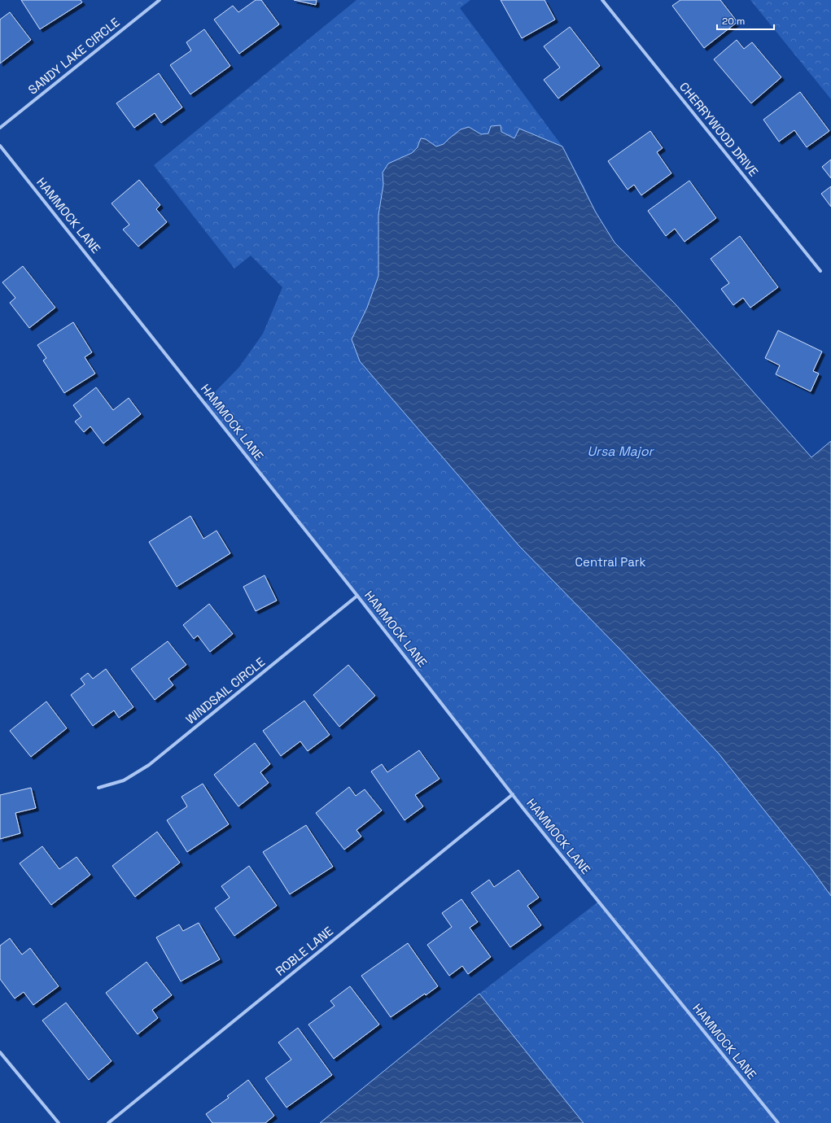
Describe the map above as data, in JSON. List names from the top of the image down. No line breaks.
{"streets":{"street":["SANDY LAKE CIRCLE","CHERRYWOOD DRIVE","HAMMOCK LANE","WINDSAIL CIRCLE","ROBLE LANE"]},"crossings":[["HAMMOCK LANE","WINDSAIL CIRCLE"],["HAMMOCK LANE","ROBLE LANE"]],"water":["Ursa Major"],"parks":["Central Park"],"scale_bar":"20 m"}
